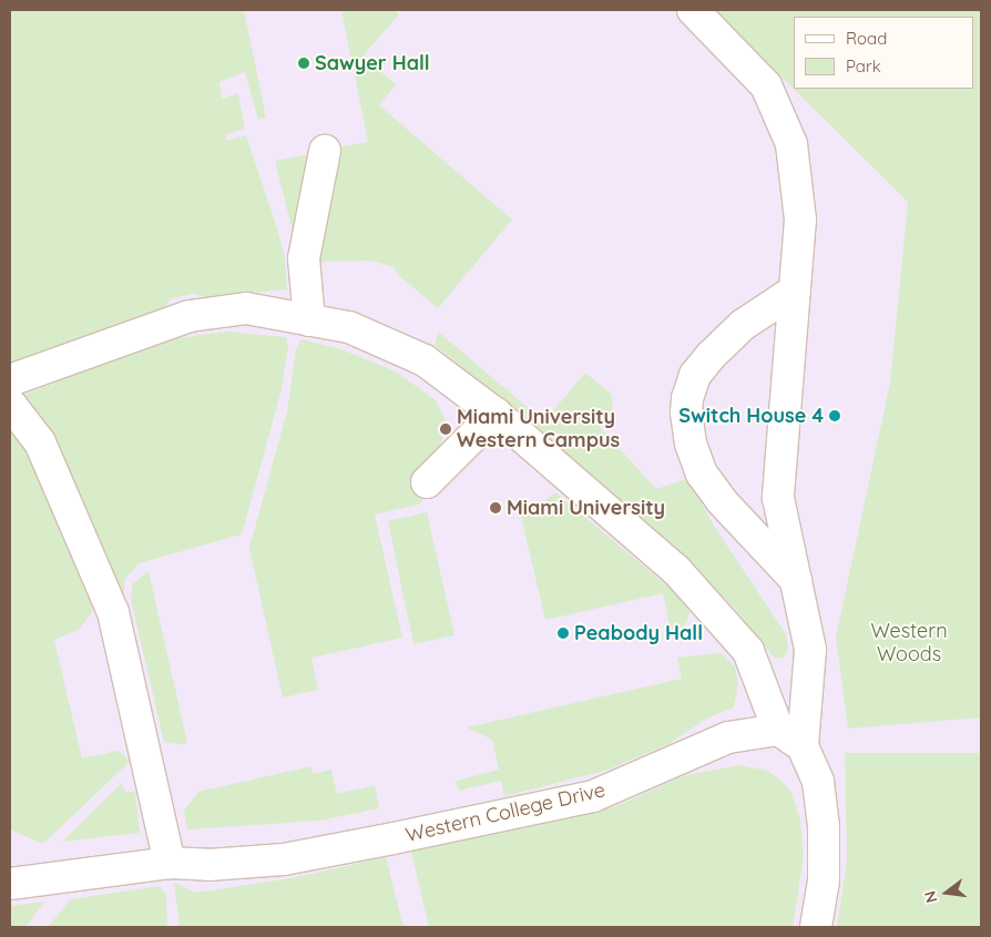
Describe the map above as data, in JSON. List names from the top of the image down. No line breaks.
{"streets":{"street":["Western College Drive"]},"parks":["Western Woods"],"places":["Sawyer Hall","Switch House 4","Miami University Western Campus","Miami University","Peabody Hall"],"legend":["Road","Park"],"north":"left"}
